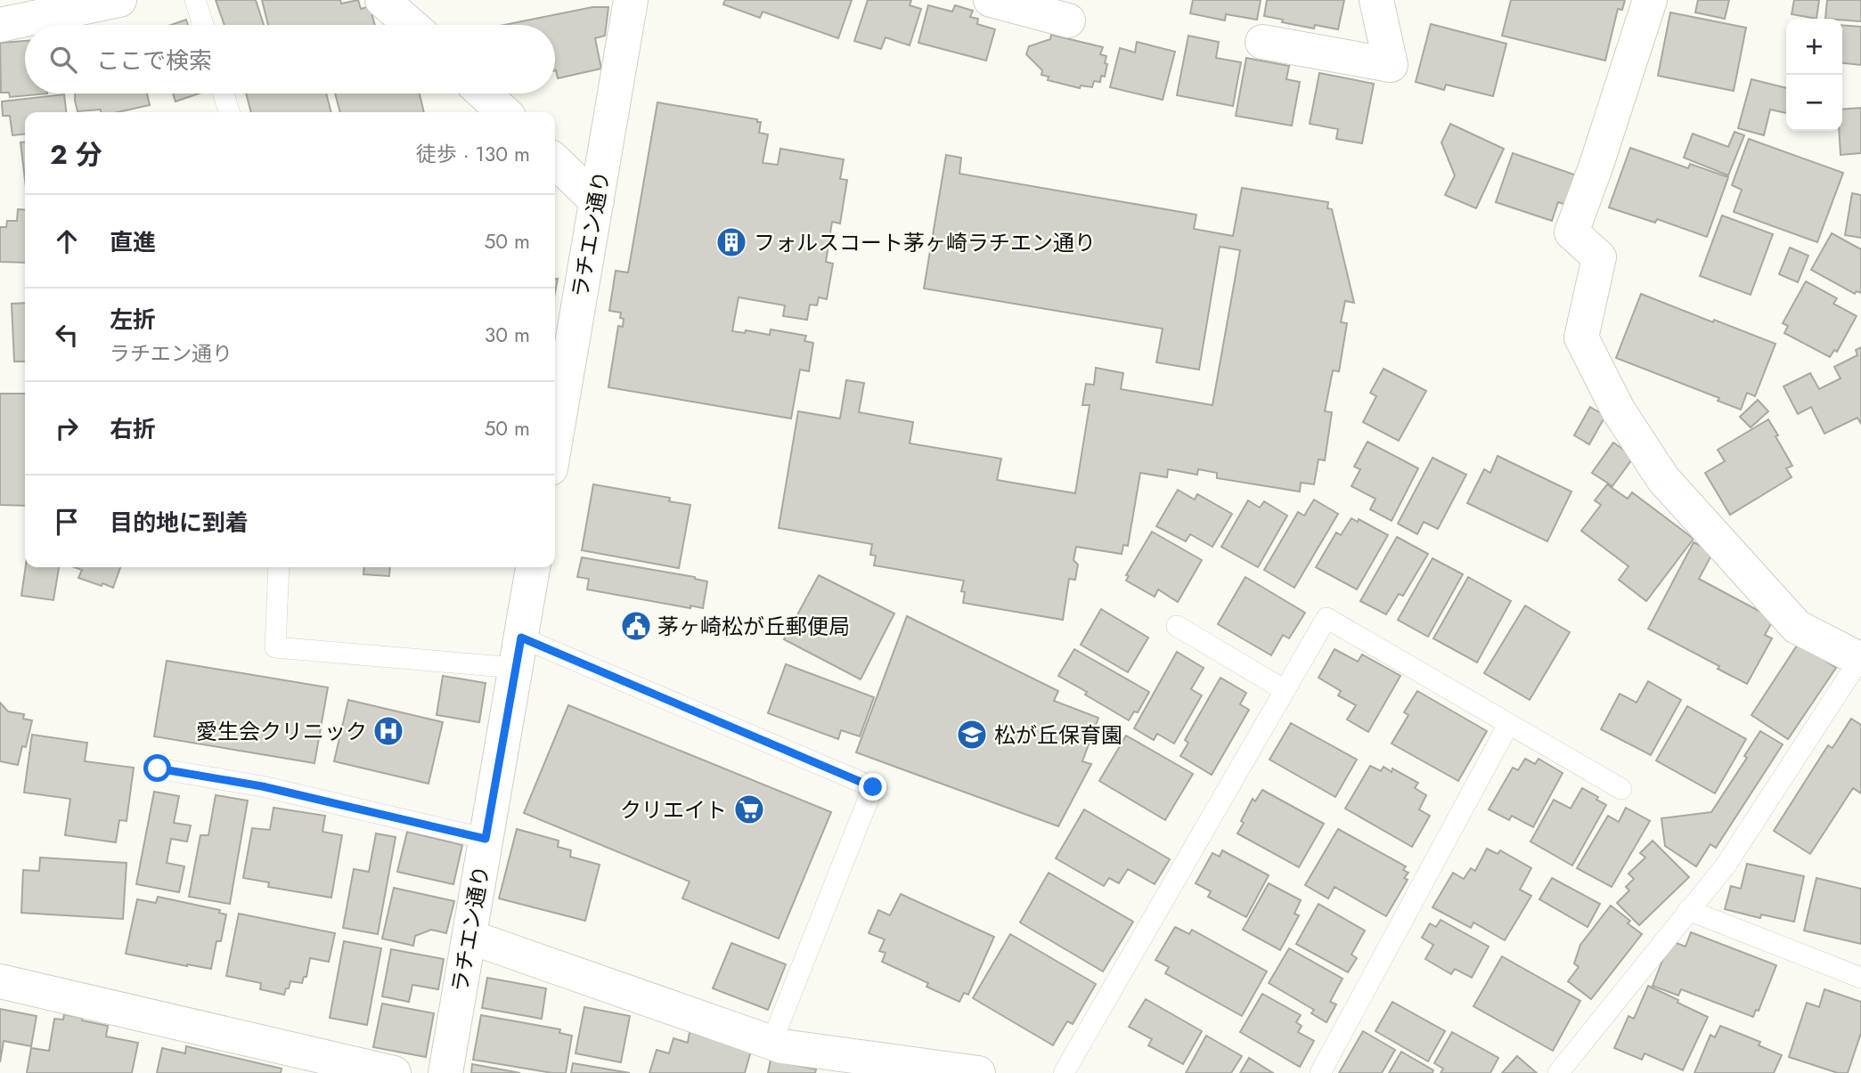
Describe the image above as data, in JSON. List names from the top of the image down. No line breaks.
{"streets":{"street":["ラチエン通り"]},"places":{"building":["フォルスコート茅ヶ崎ラチエン通り"],"public building":["茅ヶ崎松が丘郵便局"],"hospital":["愛生会クリニック"],"school or university":["松が丘保育園"],"supermarket":["クリエイト"]},"page":{"map_buttons":["+","−"],"search":"ここで検索","heading":["2 分","徒歩 · 130 m"],"list":[["直進","50 m"],["左折","ラチエン通り","30 m"],["右折","50 m"],"目的地に到着"]}}
